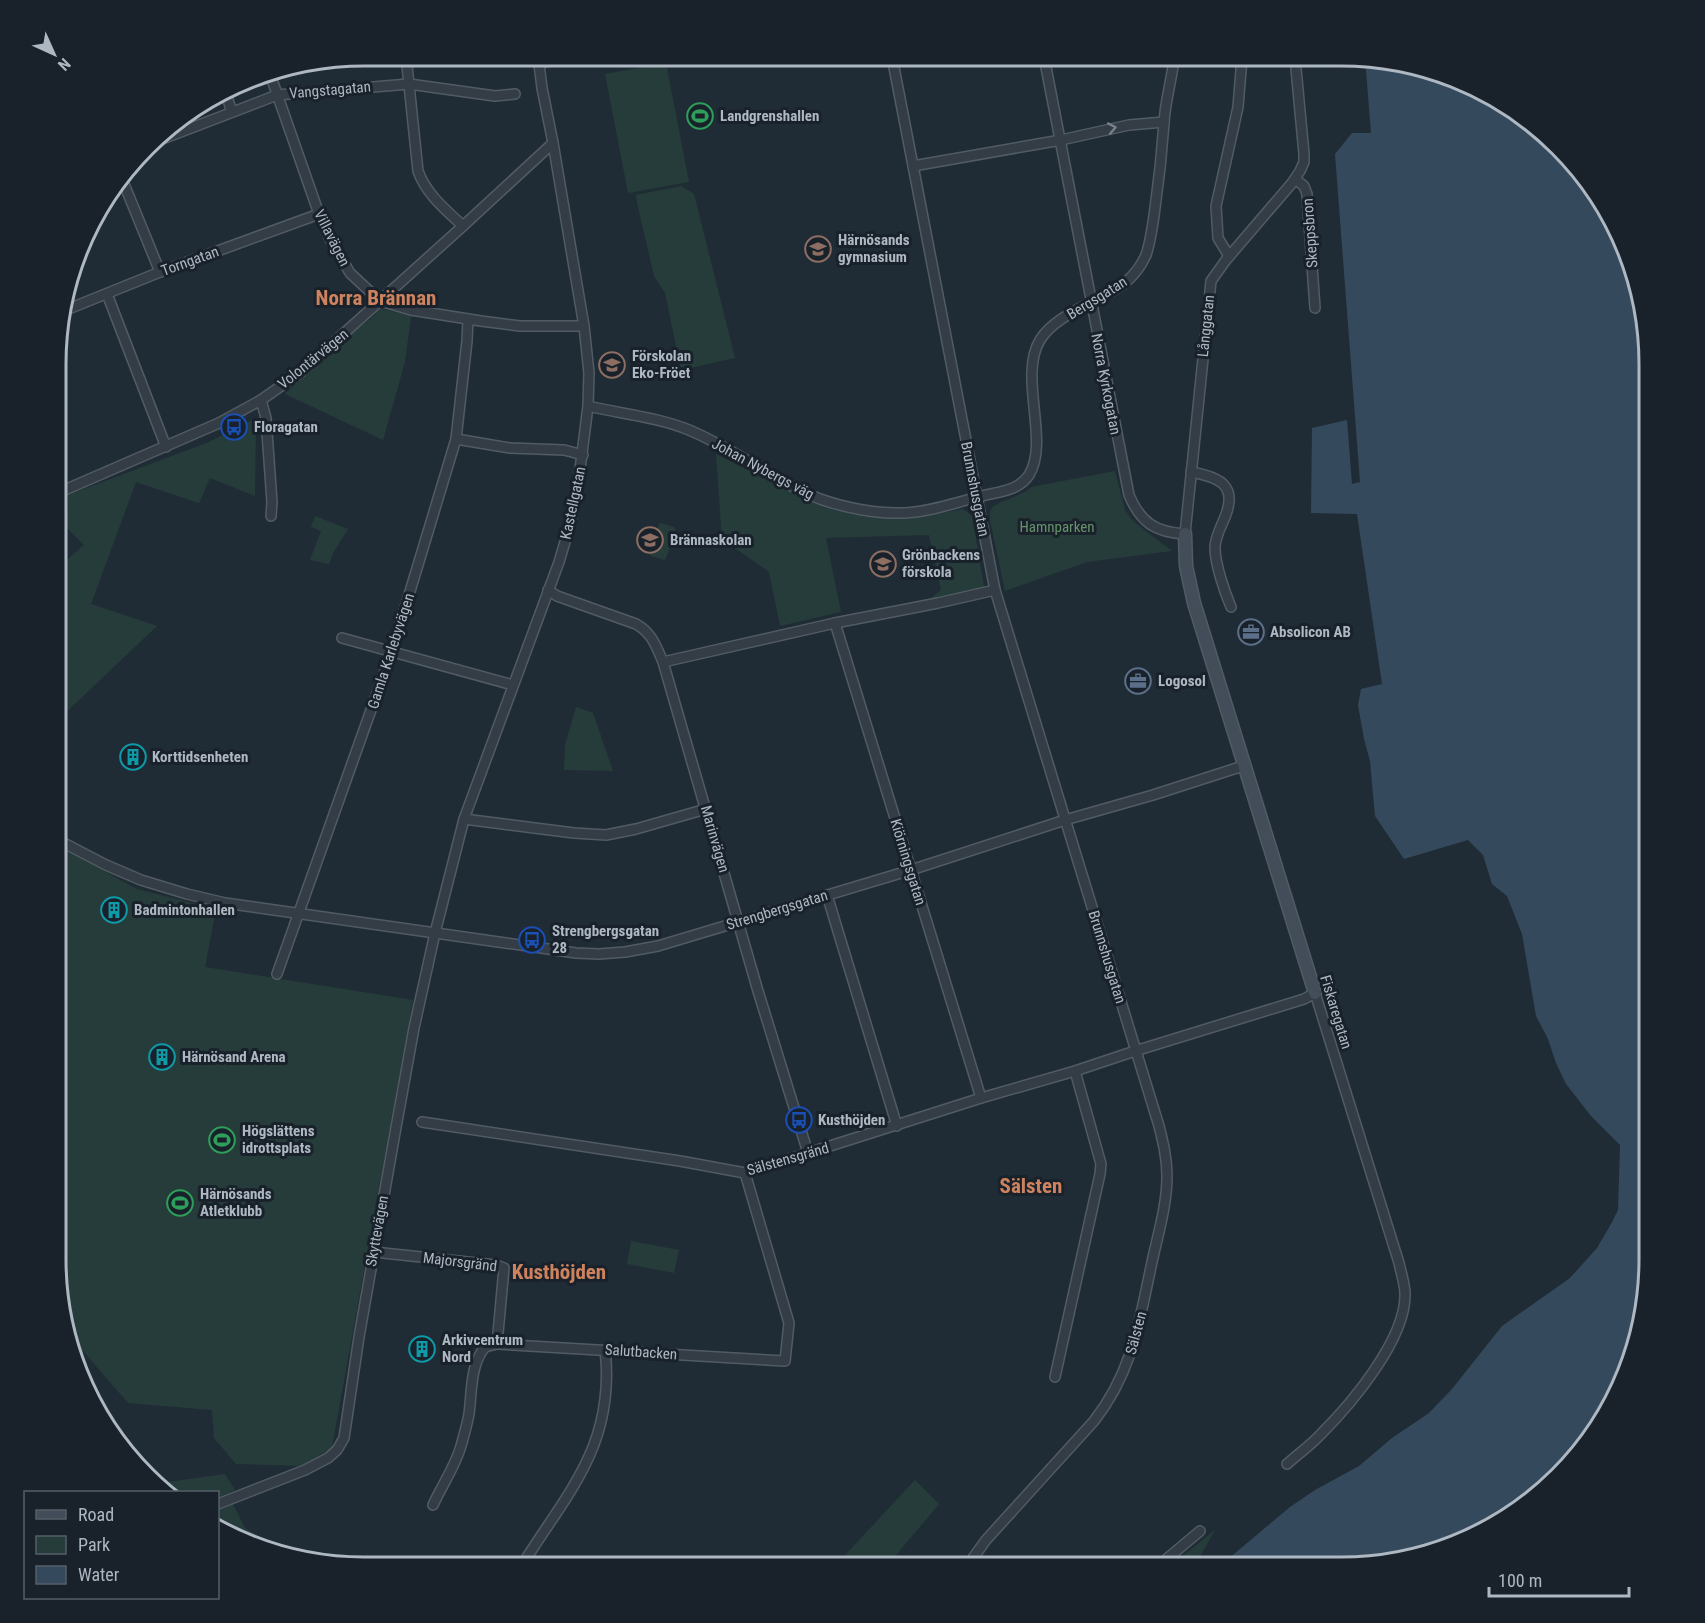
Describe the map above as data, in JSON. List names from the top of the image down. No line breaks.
{"streets":{"street":["Vangstagatan","Skeppsbron","Villavägen","Torngatan","Bergsgatan","Långgatan","Volontärvägen","Norra Kyrkogatan","Johan Nybergs väg","Brunnshusgatan","Kastellgatan","Gamla Karlebyvägen","Marinvägen","Kiörningsgatan","Strengbergsgatan","Fiskaregatan","Sälstensgränd","Skyttevägen","Majorsgränd","Sälsten","Salutbacken"]},"crossings":[["Vangstagatan","Villavägen"],["Skeppsbron","Långgatan"],["Villavägen","Torngatan"],["Villavägen","Volontärvägen"],["Villavägen","Kastellgatan"],["Villavägen","Gamla Karlebyvägen"],["Bergsgatan","Norra Kyrkogatan"],["Bergsgatan","Johan Nybergs väg"],["Bergsgatan","Brunnshusgatan"],["Långgatan","Norra Kyrkogatan"],["Långgatan","Fiskaregatan"],["Volontärvägen","Kastellgatan"],["Norra Kyrkogatan","Fiskaregatan"],["Johan Nybergs väg","Brunnshusgatan"],["Johan Nybergs väg","Kastellgatan"],["Brunnshusgatan","Strengbergsgatan"],["Brunnshusgatan","Sälstensgränd"],["Brunnshusgatan","Sälsten"],["Kastellgatan","Marinvägen"],["Kastellgatan","Strengbergsgatan"],["Kastellgatan","Skyttevägen"],["Gamla Karlebyvägen","Strengbergsgatan"],["Marinvägen","Strengbergsgatan"],["Marinvägen","Sälstensgränd"],["Kiörningsgatan","Strengbergsgatan"],["Kiörningsgatan","Sälstensgränd"],["Strengbergsgatan","Fiskaregatan"],["Strengbergsgatan","Skyttevägen"],["Fiskaregatan","Sälstensgränd"],["Sälstensgränd","Sälsten"],["Sälstensgränd","Salutbacken"],["Skyttevägen","Majorsgränd"],["Majorsgränd","Salutbacken"]],"districts":["Norra Brännan","Sälsten","Kusthöjden"],"parks":["Hamnparken"],"places":{"sports":["Landgrenshallen","Högslättens idrottsplats","Härnösands Atletklubb"],"school or university":["Härnösands gymnasium","Förskolan Eko-Fröet","Brännaskolan","Grönbackens förskola"],"bus stop":["Floragatan","Strengbergsgatan 28","Kusthöjden"],"office":["Absolicon AB","Logosol"],"building":["Korttidsenheten","Badmintonhallen","Härnösand Arena","Arkivcentrum Nord"]},"legend":["Road","Park","Water"],"scale_bar":"100 m","north":"bottom right"}
